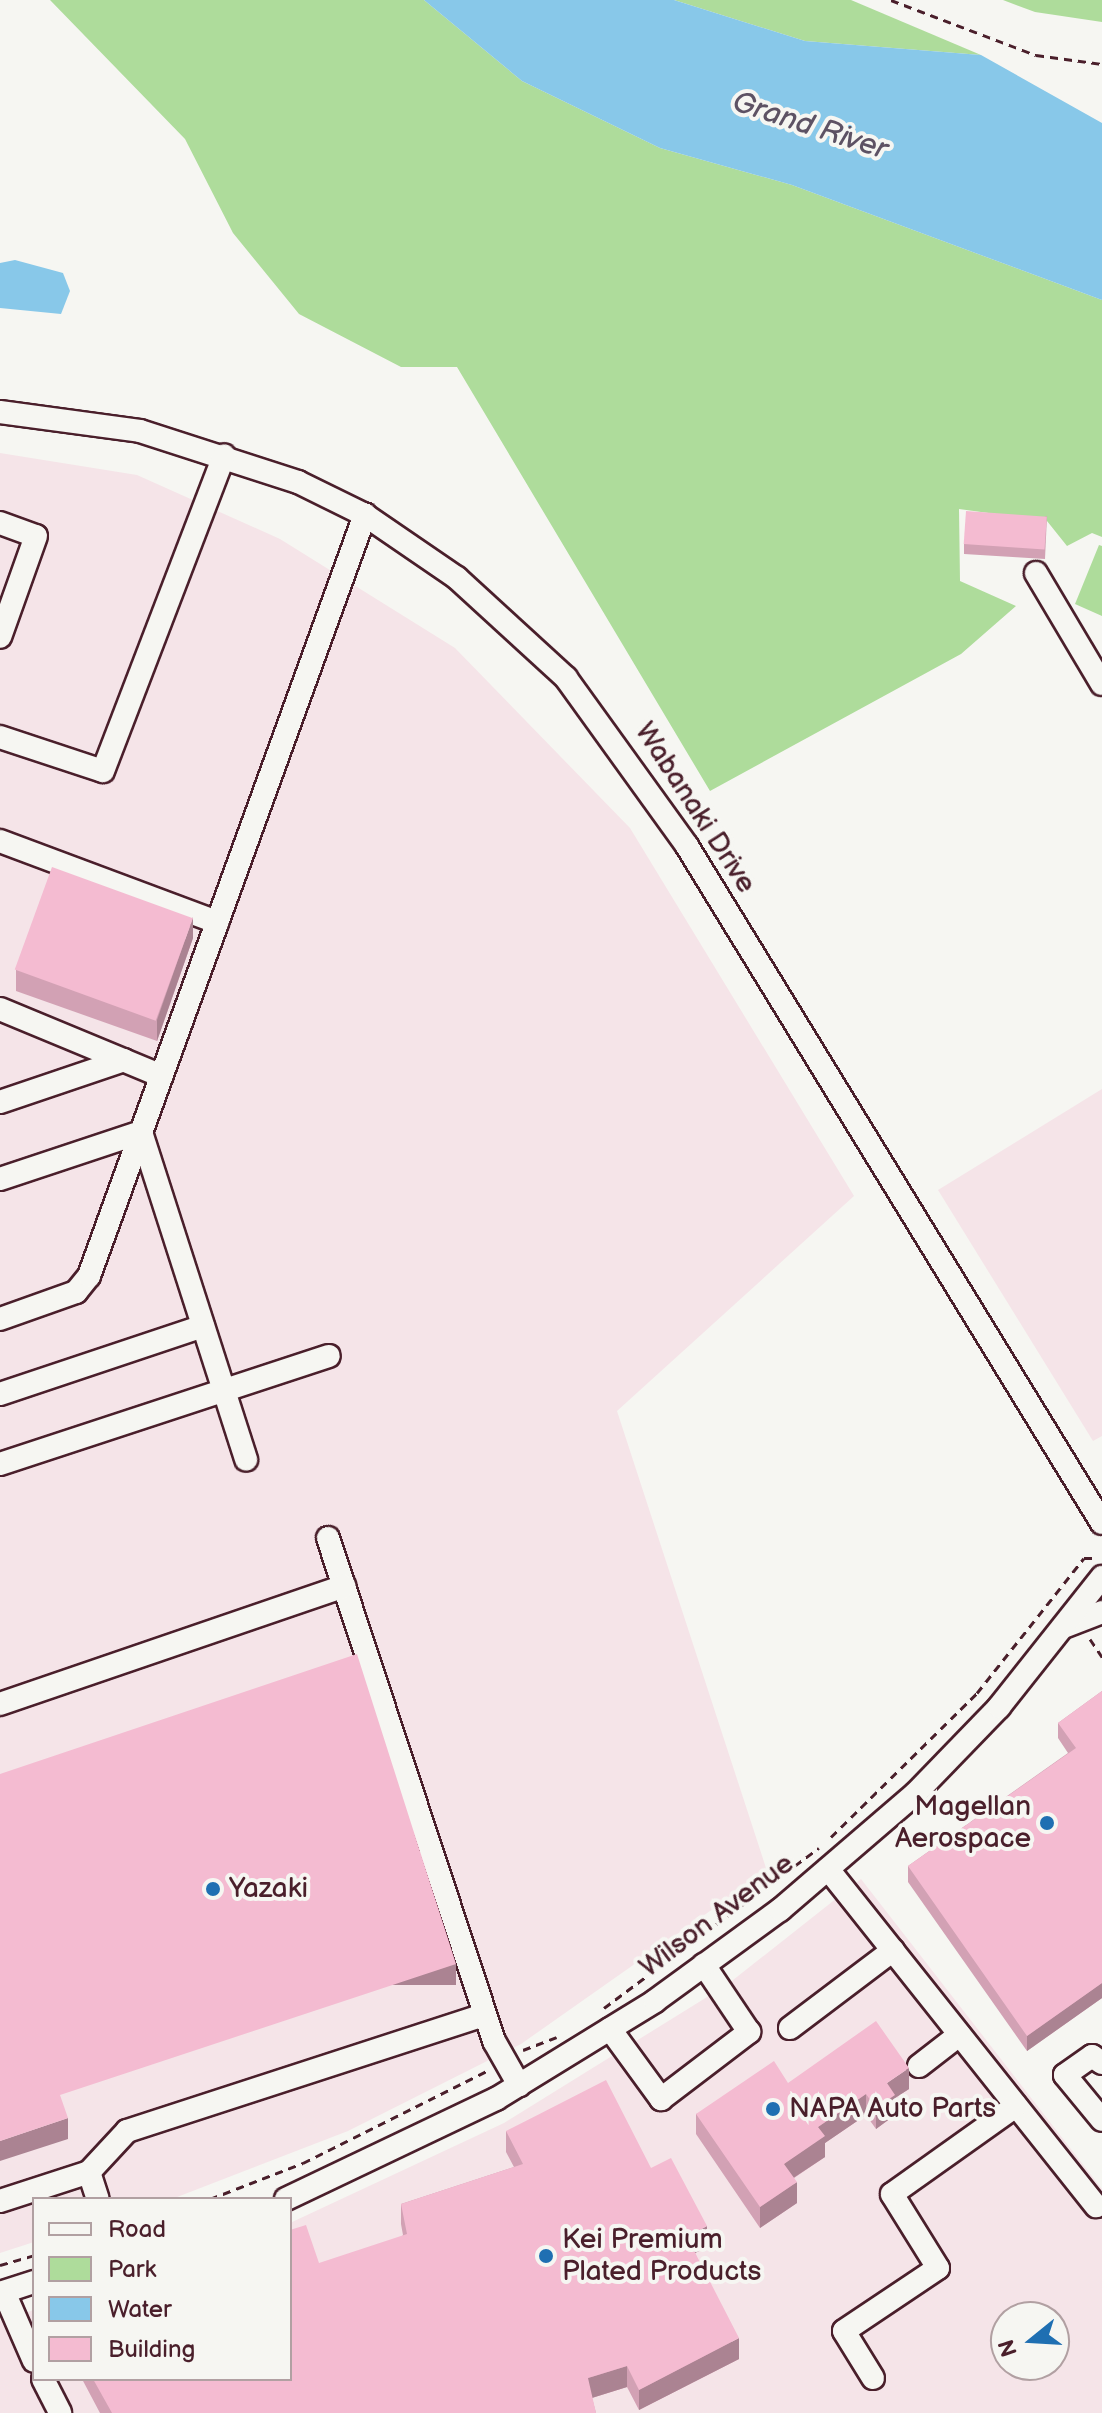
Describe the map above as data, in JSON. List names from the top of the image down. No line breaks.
{"streets":{"street":["Wabanaki Drive","Wilson Avenue"]},"water":["Grand River"],"places":["Magellan Aerospace","Yazaki","NAPA Auto Parts","Kei Premium Plated Products"],"legend":["Road","Park","Water","Building"],"north":"left"}
